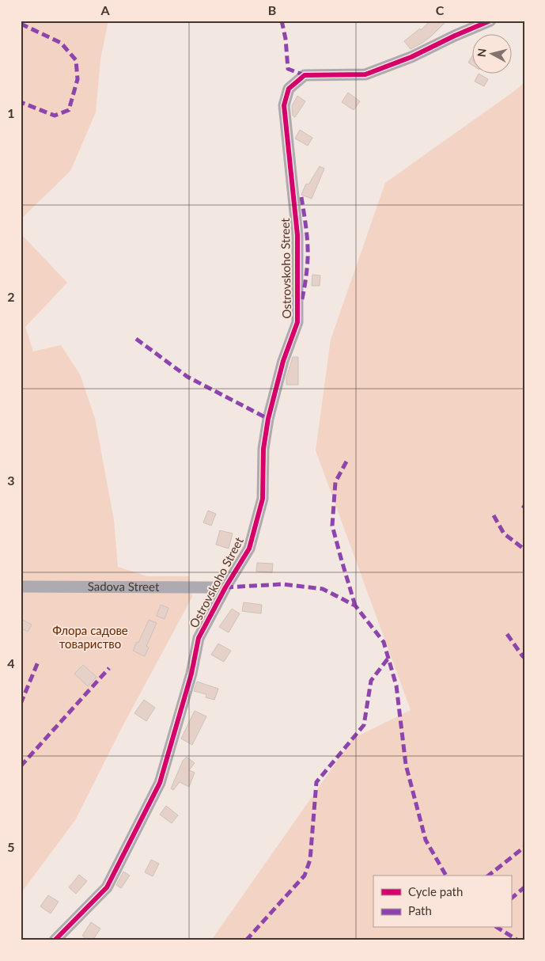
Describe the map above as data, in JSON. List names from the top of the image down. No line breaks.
{"streets":{"street":["Ostrovskoho Street","Sadova Street"]},"crossings":[["Ostrovskoho Street","Sadova Street"]],"parks":["Флора садове товариство"],"legend":["Cycle path","Path"],"north":"left","grid":{"columns":["A","B","C"],"rows":["1","2","3","4","5"]}}
